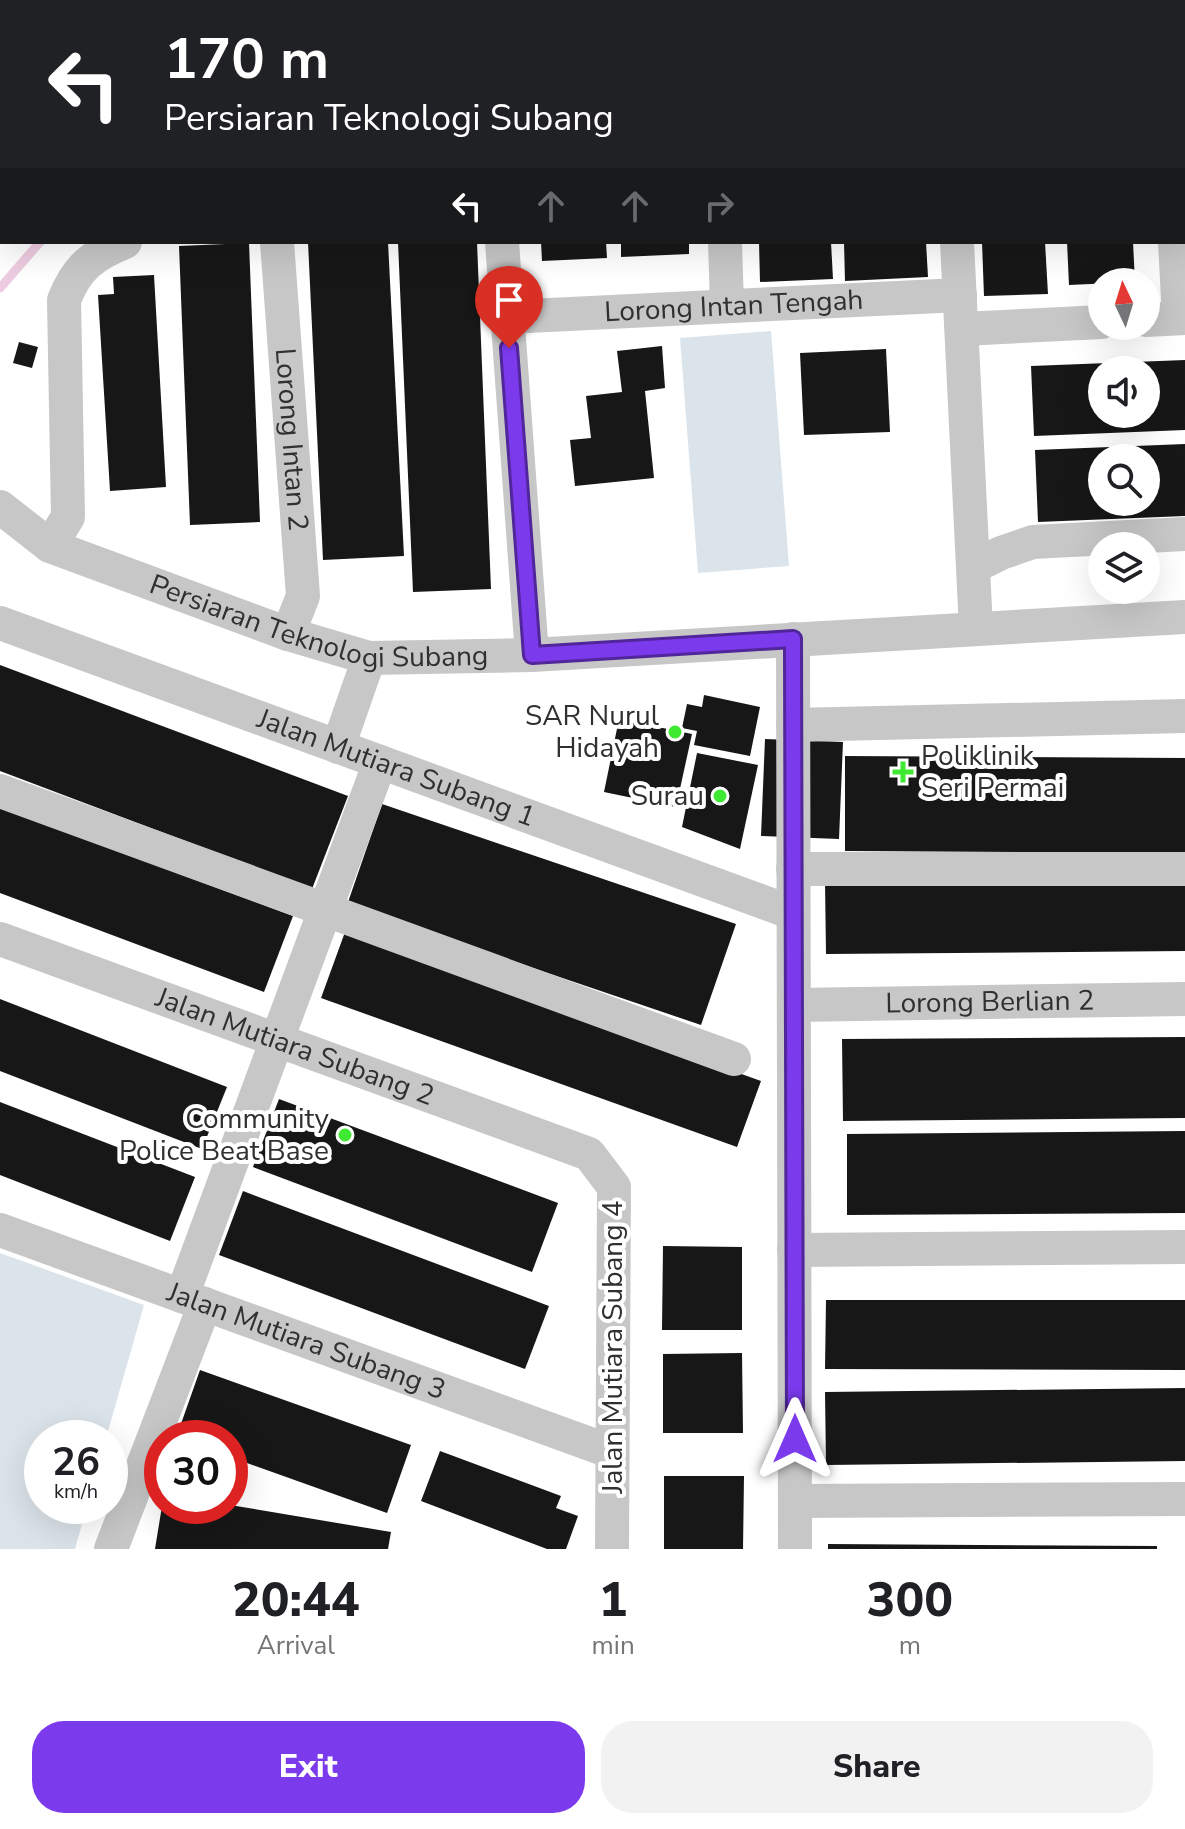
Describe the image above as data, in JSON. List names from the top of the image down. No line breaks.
{"streets":{"street":["Lorong Intan Tengah","Lorong Intan 2","Persiaran Teknologi Subang","Jalan Mutiara Subang 1","Lorong Berlian 2","Jalan Mutiara Subang 2","Jalan Mutiara Subang 3","Jalan Mutiara Subang 4"]},"crossings":[["Lorong Intan 2","Persiaran Teknologi Subang"],["Jalan Mutiara Subang 2","Jalan Mutiara Subang 4"],["Jalan Mutiara Subang 3","Jalan Mutiara Subang 4"]],"places":{"other":["SAR Nurul Hidayah","Surau","Community Police Beat Base"],"health":["Poliklinik Seri Permai"]},"north":"top","page":{"turn":["170 m","Persiaran Teknologi Subang"],"speed":"26 km/h","limit":"30","eta":["20:44","Arrival","1","min","300","m"],"buttons":["Exit","Share"]}}
